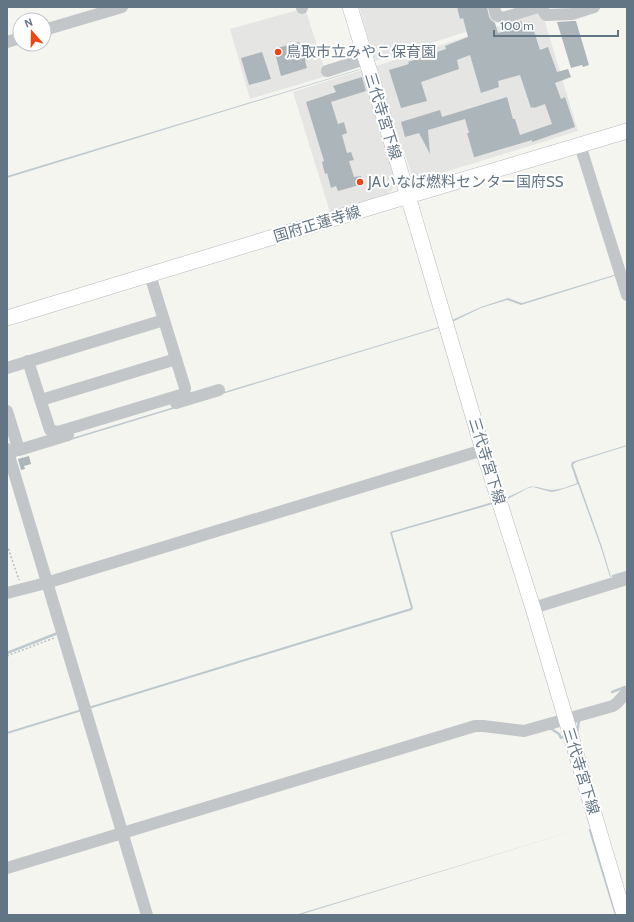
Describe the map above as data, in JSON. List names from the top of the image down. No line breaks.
{"streets":{"main road":["三代寺宮下線","国府正蓮寺線"]},"crossings":[["三代寺宮下線","国府正蓮寺線"]],"places":["鳥取市立みやこ保育園","JAいなば燃料センター国府SS"],"scale_bar":"100 m","north":"top"}
